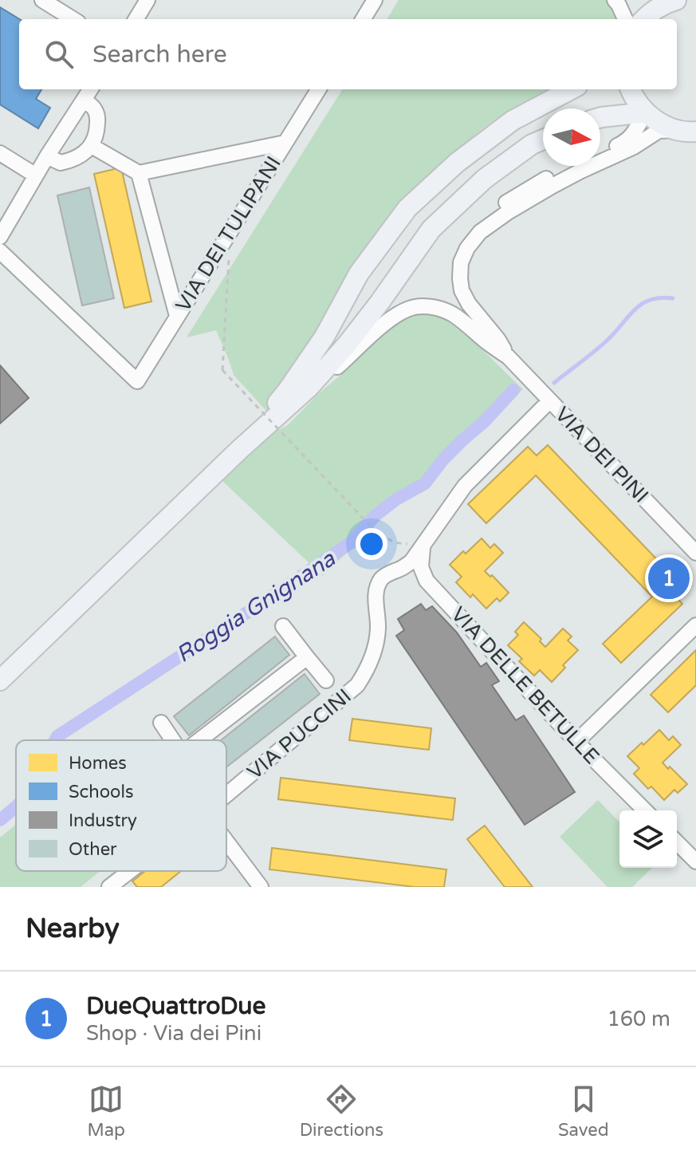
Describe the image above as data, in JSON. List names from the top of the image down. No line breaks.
{"streets":{"street":["VIA DEI TULIPANI","VIA DEI PINI","VIA DELLE BETULLE","VIA PUCCINI"]},"crossings":[["VIA DELLE BETULLE","VIA PUCCINI"]],"water":["Roggia Gnignana"],"legend":["Homes","Schools","Industry","Other"],"north":"right","page":{"search":"Search here","pins":"1","heading":"Nearby","list":[{"mark":"1","name":"DueQuattroDue","note":"Shop · Via dei Pini","value":"160 m"}],"nav":["Map","Directions","Saved"]}}
